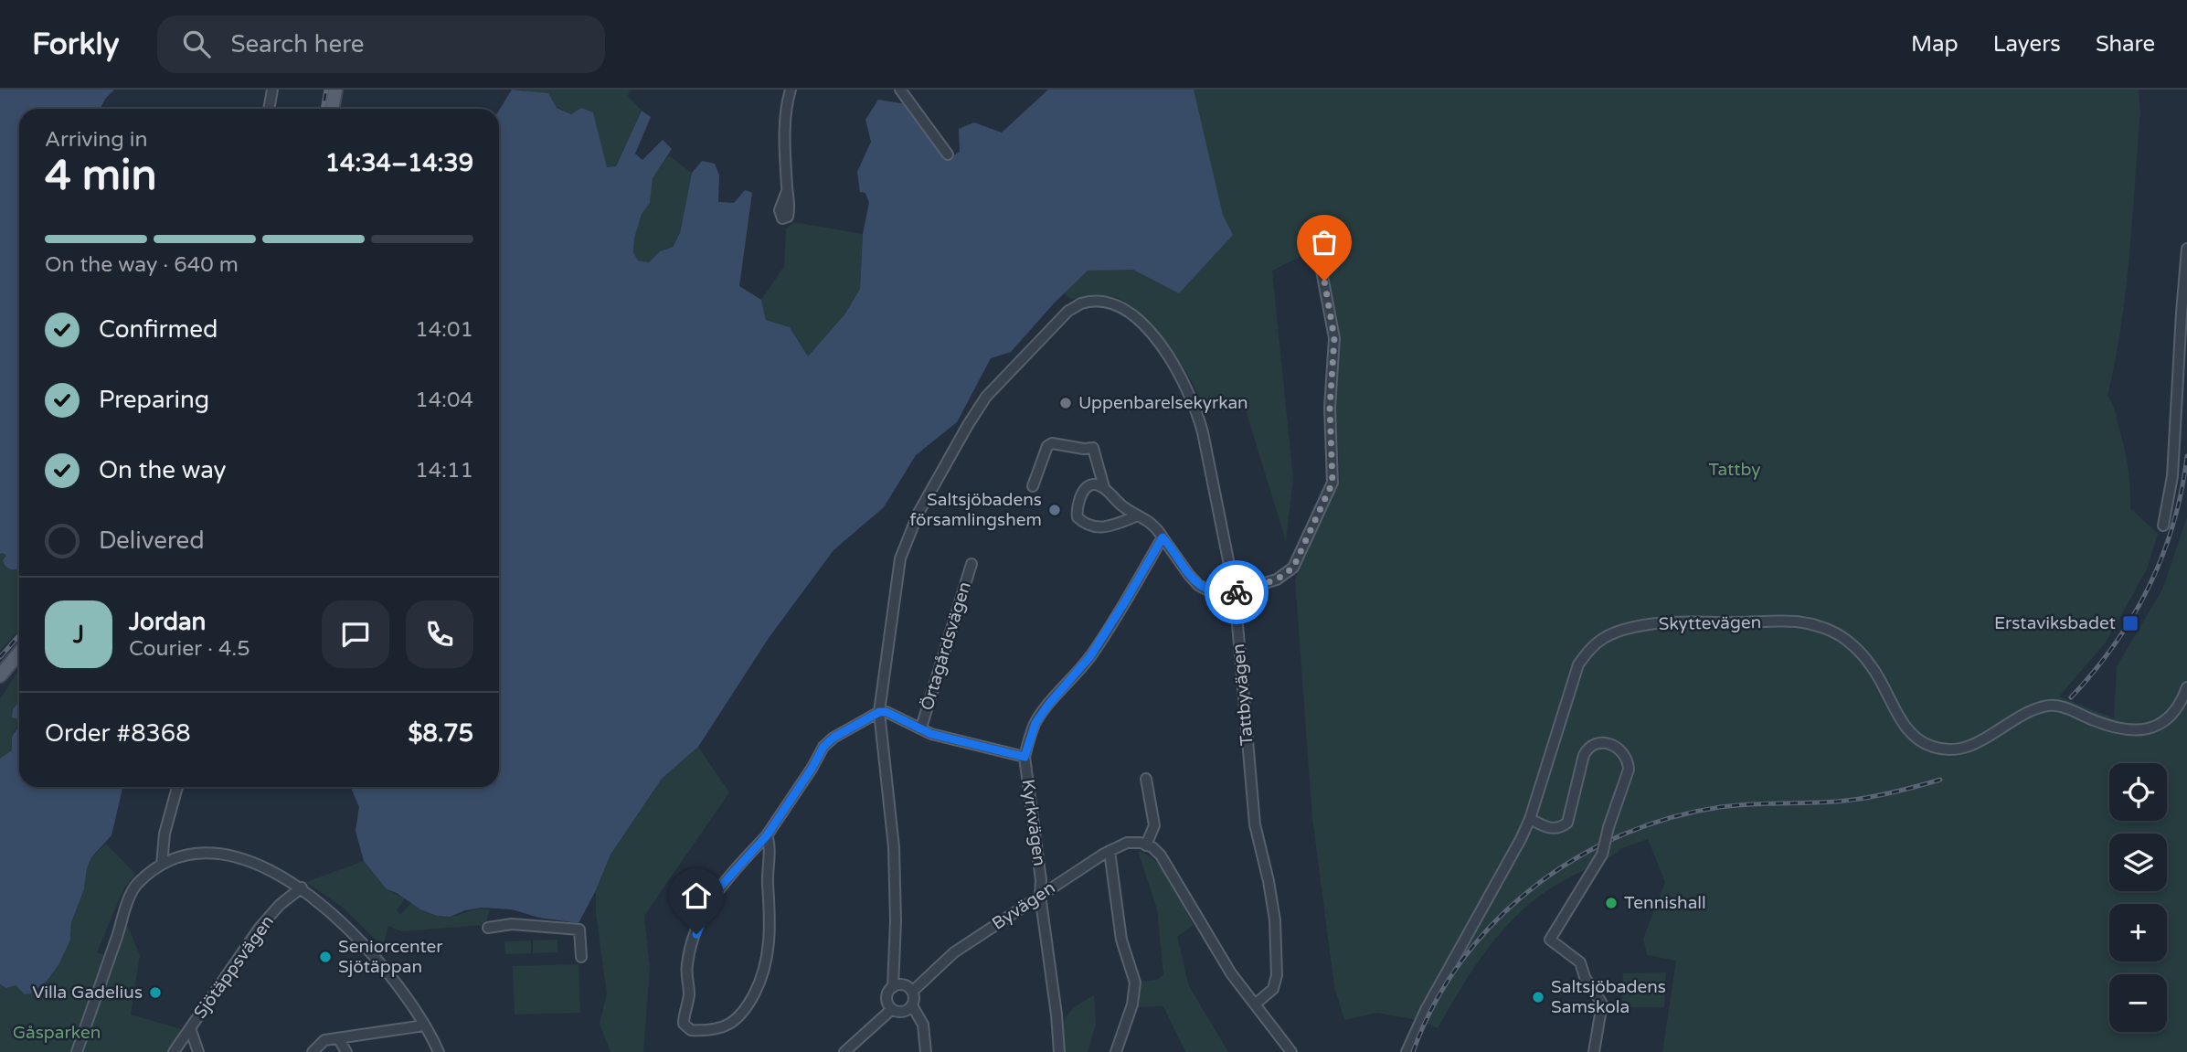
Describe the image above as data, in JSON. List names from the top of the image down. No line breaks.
{"streets":{"street":["Skyttevägen","Örtagårdsvägen","Tattbyvägen","Kyrkvägen","Byvägen","Sjötäppsvägen"]},"crossings":[["Kyrkvägen","Byvägen"]],"parks":["Tattby","Gåsparken"],"places":{"other":["Uppenbarelsekyrkan","Saltsjöbadens församlingshem","Tennishall","Seniorcenter Sjötäppan","Villa Gadelius","Saltsjöbadens Samskola"],"transit":["Erstaviksbadet"]},"page":{"header":"Forkly","search":"Search here","nav":["Map","Layers","Share"],"heading":["4 min","Arriving in","14:34–14:39"],"panel":["Jordan","Courier · 4.5","Order #8368","$8.75"],"bar":"On the way · 640 m","list":[["Confirmed","14:01"],["Preparing","14:04"],["On the way","14:11"],"Delivered"],"round":"J","map_buttons":["+","−"]}}
